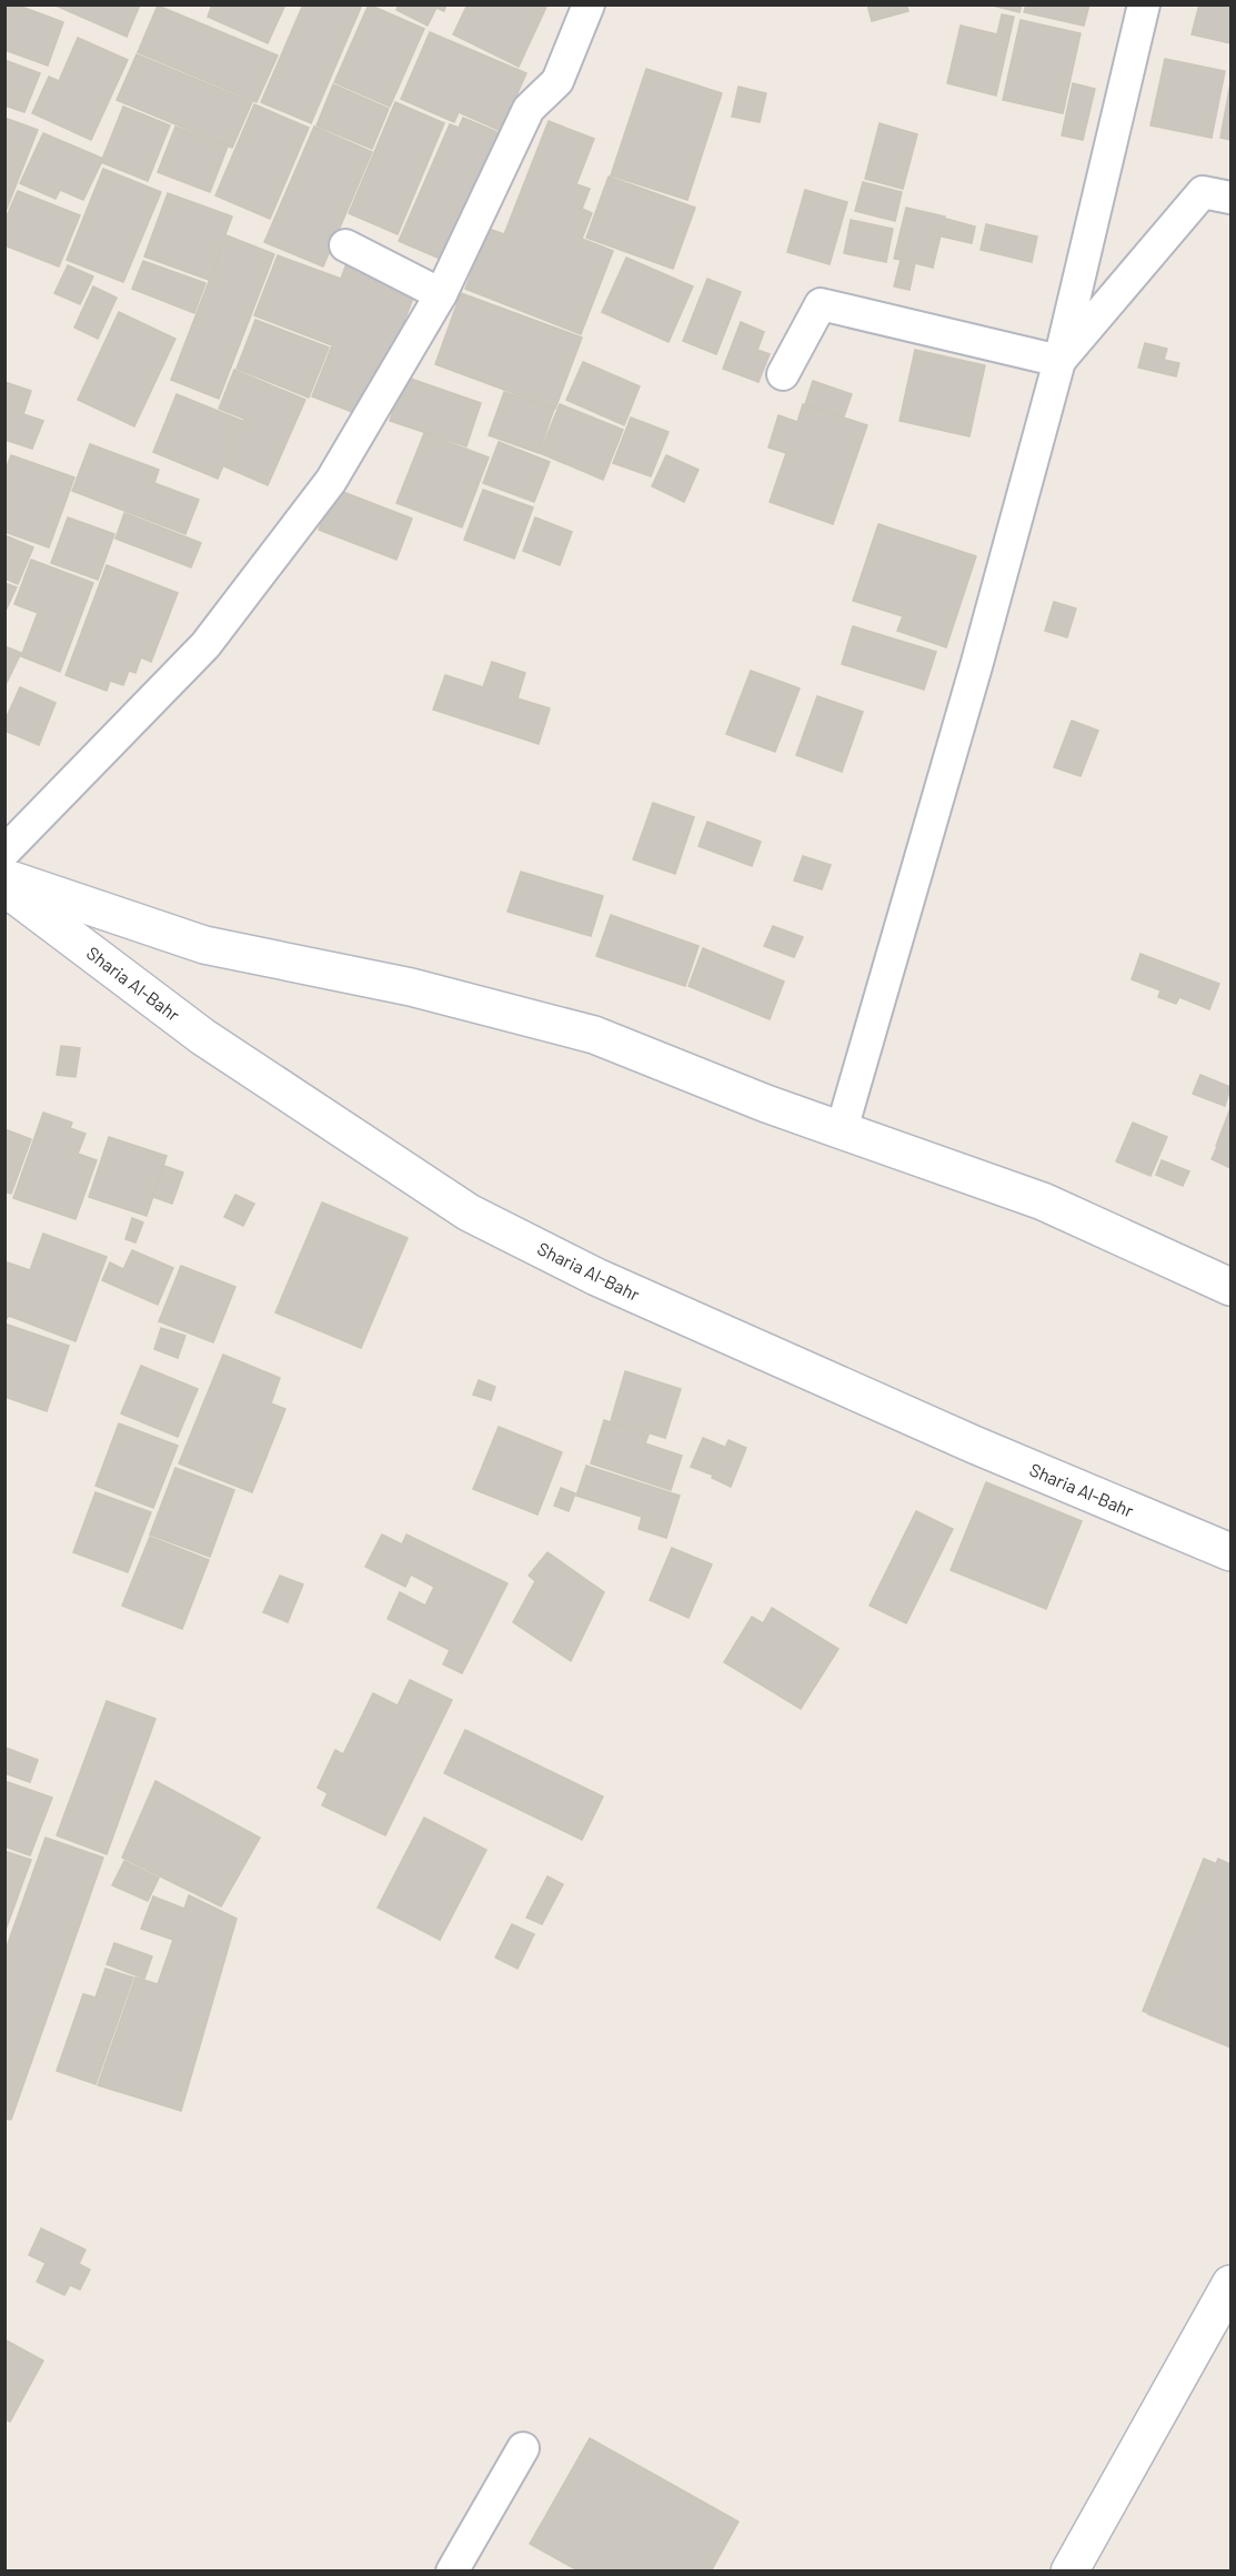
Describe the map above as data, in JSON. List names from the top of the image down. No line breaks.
{"streets":{"main road":["Sharia Al-Bahr"]}}
